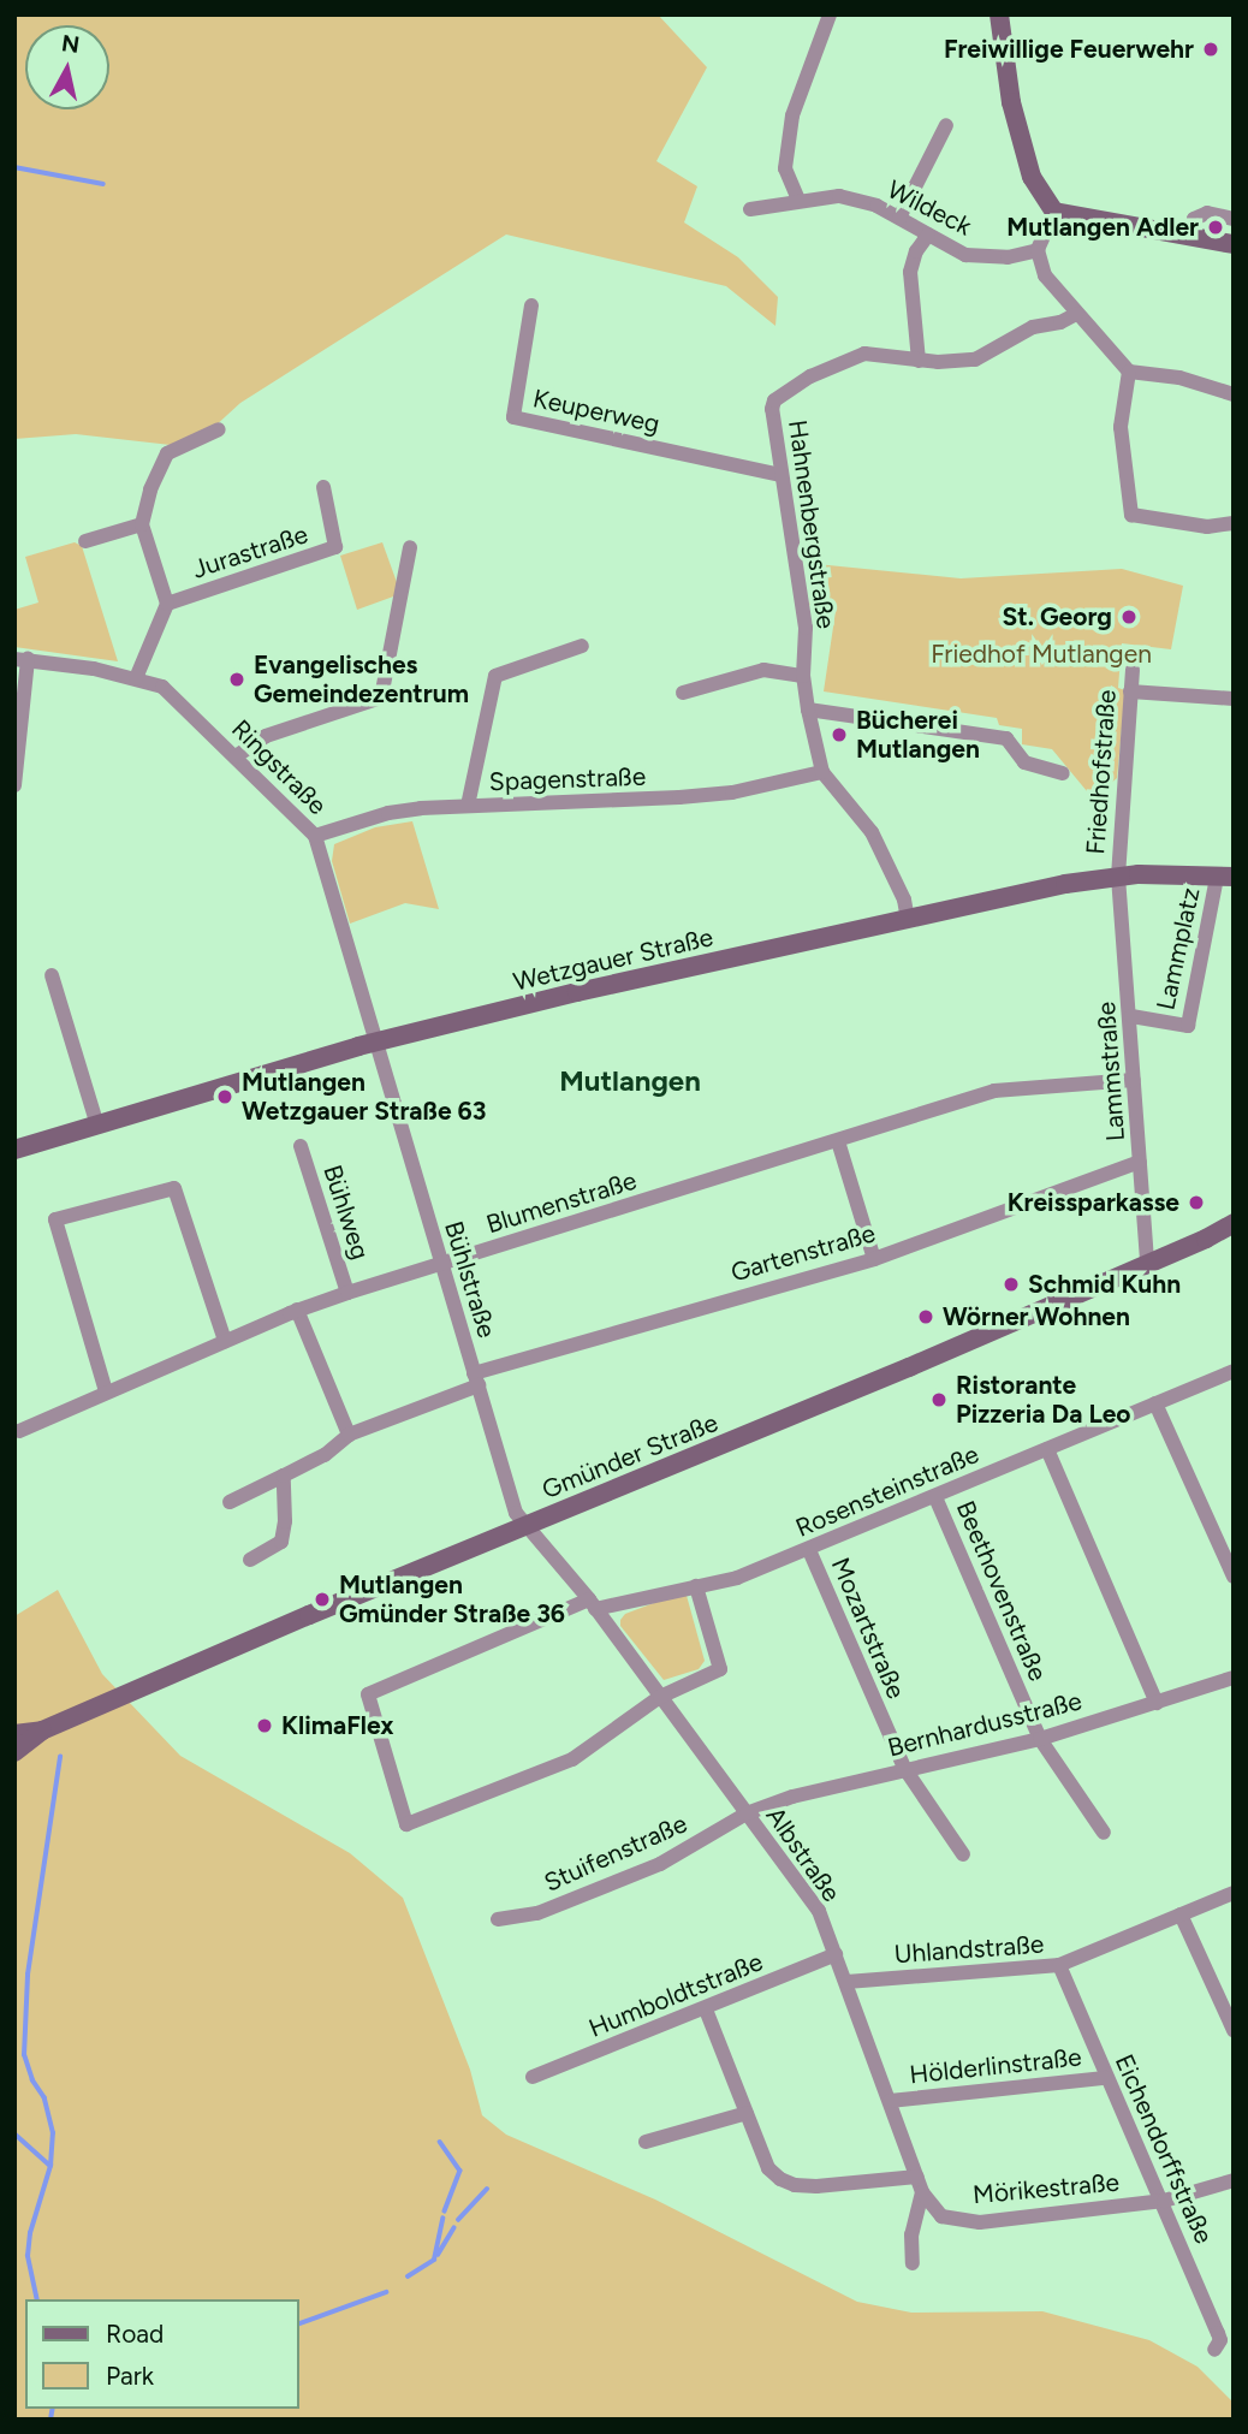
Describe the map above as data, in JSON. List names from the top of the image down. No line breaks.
{"streets":{"street":["Wildeck","Keuperweg","Hahnenbergstraße","Jurastraße","Ringstraße","Friedhofstraße","Spagenstraße","Lammplatz","Wetzgauer Straße","Lammstraße","Blumenstraße","Bühlweg","Gartenstraße","Bühlstraße","Gmünder Straße","Rosensteinstraße","Beethovenstraße","Mozartstraße","Bernhardusstraße","Stuifenstraße","Albstraße","Uhlandstraße","Humboldtstraße","Hölderlinstraße","Eichendorffstraße","Mörikestraße"]},"crossings":[["Keuperweg","Hahnenbergstraße"],["Hahnenbergstraße","Spagenstraße"],["Hahnenbergstraße","Wetzgauer Straße"],["Ringstraße","Spagenstraße"],["Ringstraße","Wetzgauer Straße"],["Ringstraße","Bühlstraße"],["Friedhofstraße","Wetzgauer Straße"],["Friedhofstraße","Lammstraße"],["Lammplatz","Wetzgauer Straße"],["Lammplatz","Lammstraße"],["Wetzgauer Straße","Lammstraße"],["Wetzgauer Straße","Bühlstraße"],["Lammstraße","Blumenstraße"],["Lammstraße","Gartenstraße"],["Lammstraße","Gmünder Straße"],["Blumenstraße","Bühlweg"],["Blumenstraße","Bühlstraße"],["Gartenstraße","Bühlstraße"],["Bühlstraße","Gmünder Straße"],["Bühlstraße","Albstraße"],["Gmünder Straße","Albstraße"],["Rosensteinstraße","Beethovenstraße"],["Rosensteinstraße","Mozartstraße"],["Rosensteinstraße","Albstraße"],["Beethovenstraße","Bernhardusstraße"],["Mozartstraße","Bernhardusstraße"],["Bernhardusstraße","Stuifenstraße"],["Bernhardusstraße","Albstraße"],["Stuifenstraße","Albstraße"],["Albstraße","Uhlandstraße"],["Albstraße","Humboldtstraße"],["Albstraße","Hölderlinstraße"],["Albstraße","Mörikestraße"],["Uhlandstraße","Eichendorffstraße"],["Hölderlinstraße","Eichendorffstraße"],["Eichendorffstraße","Mörikestraße"]],"districts":["Mutlangen"],"parks":["Friedhof Mutlangen"],"places":["Freiwillige Feuerwehr","Mutlangen Adler","St. Georg","Evangelisches Gemeindezentrum","Bücherei Mutlangen","Mutlangen Wetzgauer Straße 63","Kreissparkasse","Schmid Kuhn","Wörner Wohnen","Ristorante Pizzeria Da Leo","Mutlangen Gmünder Straße 36","KlimaFlex"],"legend":["Road","Park"],"north":"top"}
